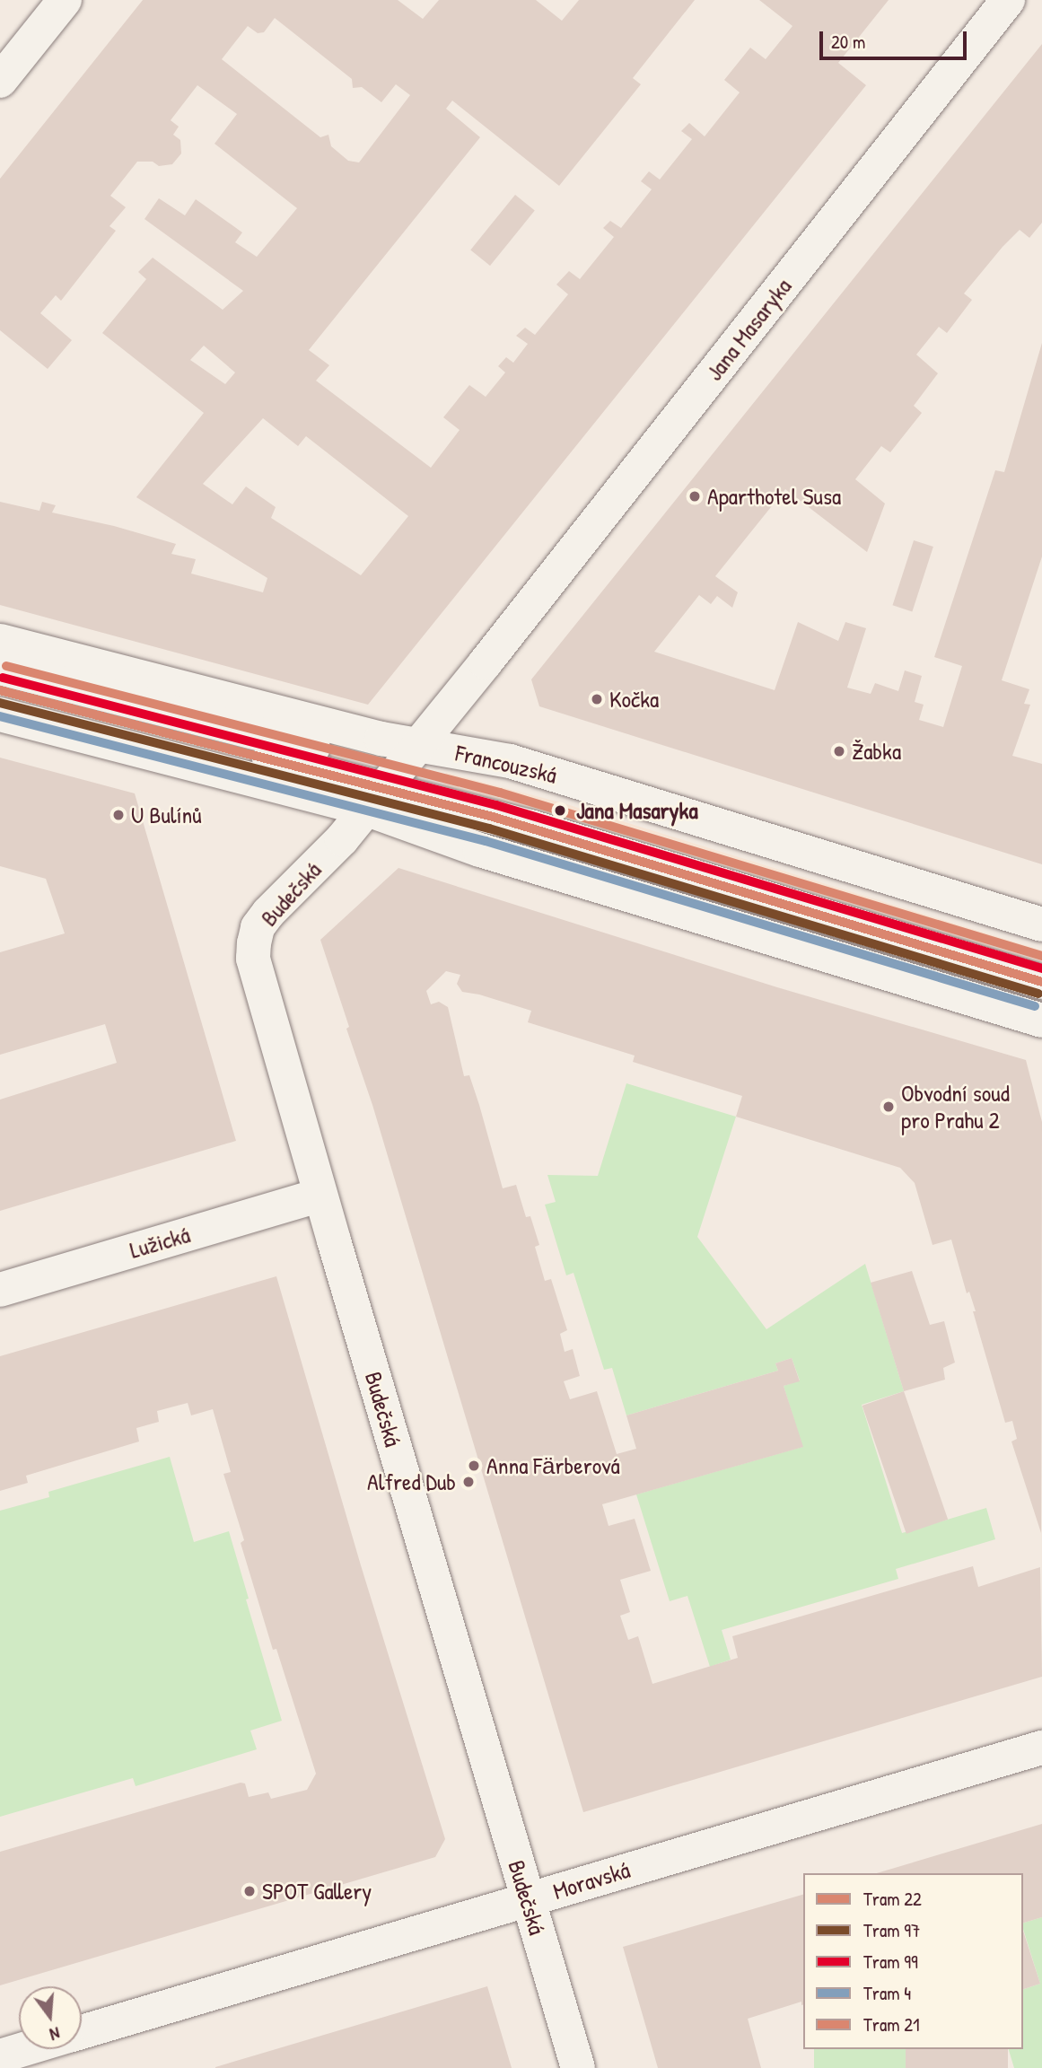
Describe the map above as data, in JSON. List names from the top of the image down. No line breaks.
{"streets":{"street":["Jana Masaryka","Francouzská","Budečská","Lužická","Moravská"]},"crossings":[["Jana Masaryka","Francouzská"],["Jana Masaryka","Budečská"],["Francouzská","Budečská"],["Budečská","Lužická"],["Budečská","Moravská"]],"places":["Aparthotel Susa","Kočka","Žabka","Jana Masaryka","U Bulínů","Obvodní soud pro Prahu 2","Anna Fӓrberová","Alfred Dub","SPOT Gallery"],"lines":["tram line 21","tram line 99","tram line 22","tram line 97","tram line 4"],"legend":["Tram 22","Tram 97","Tram 99","Tram 4","Tram 21"],"scale_bar":"20 m","north":"bottom"}
